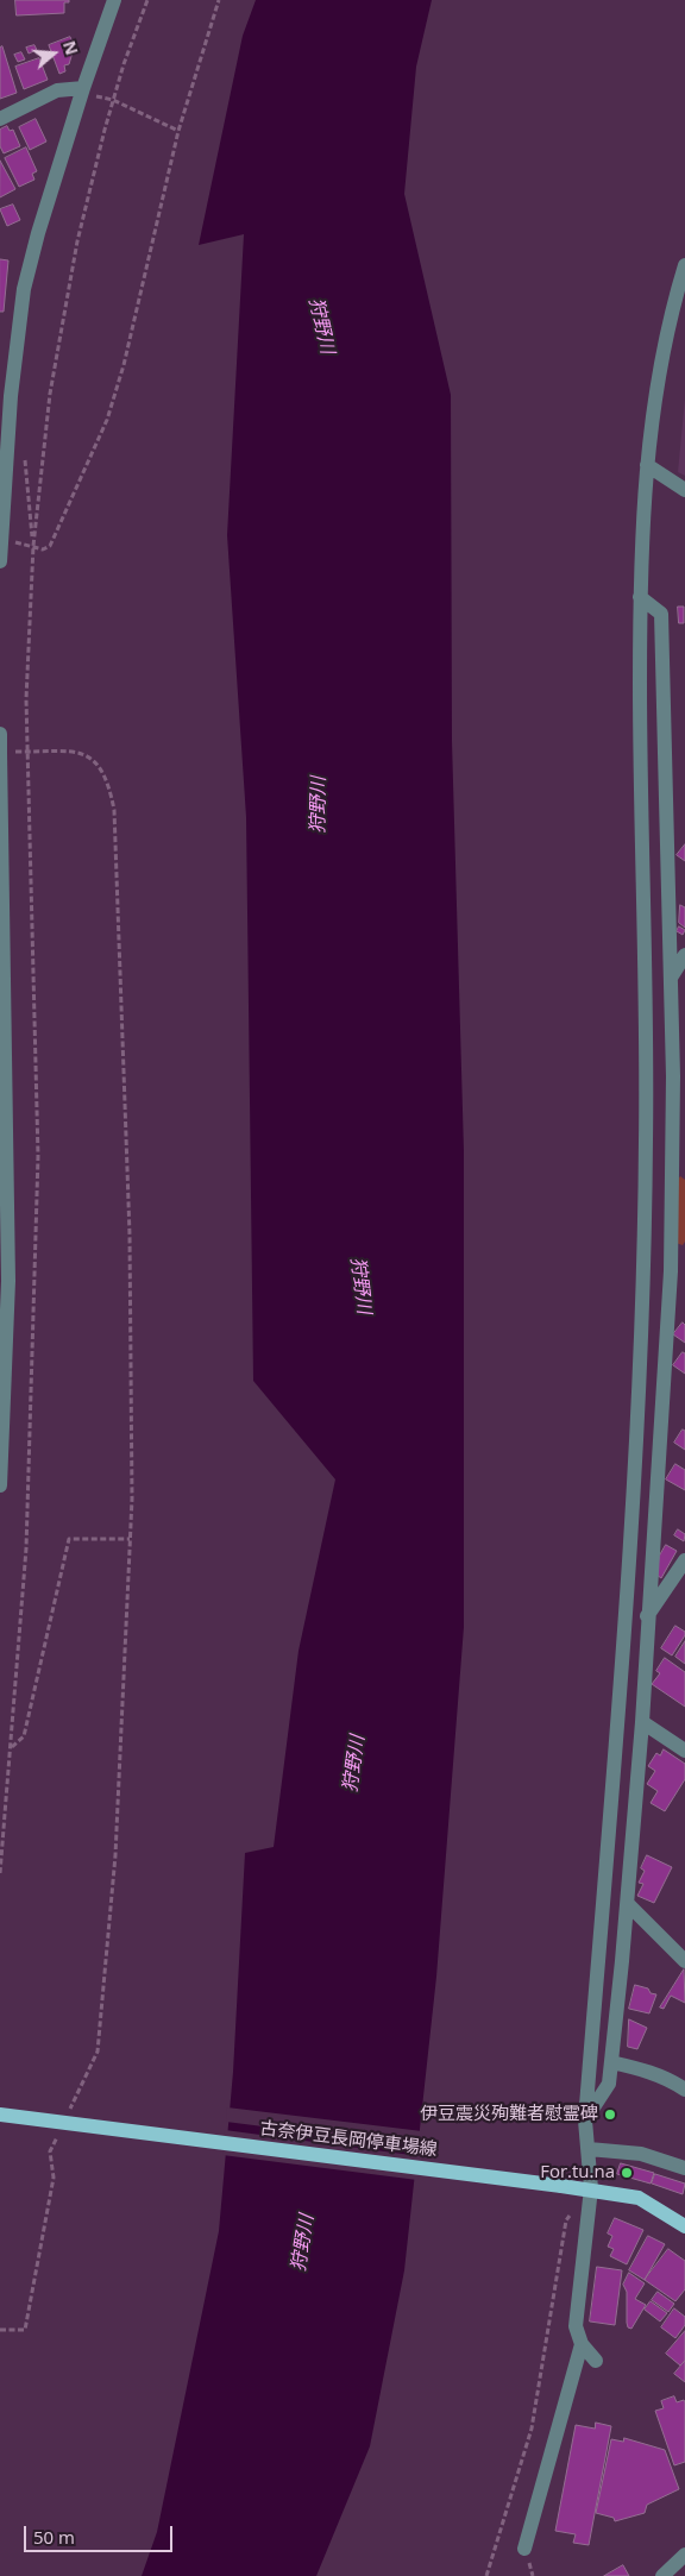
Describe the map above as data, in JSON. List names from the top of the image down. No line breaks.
{"streets":{"main road":["古奈伊豆長岡停車場線"]},"water":["狩野川"],"places":["伊豆震災殉難者慰霊碑","For.tu.na"],"scale_bar":"50 m","north":"right"}
